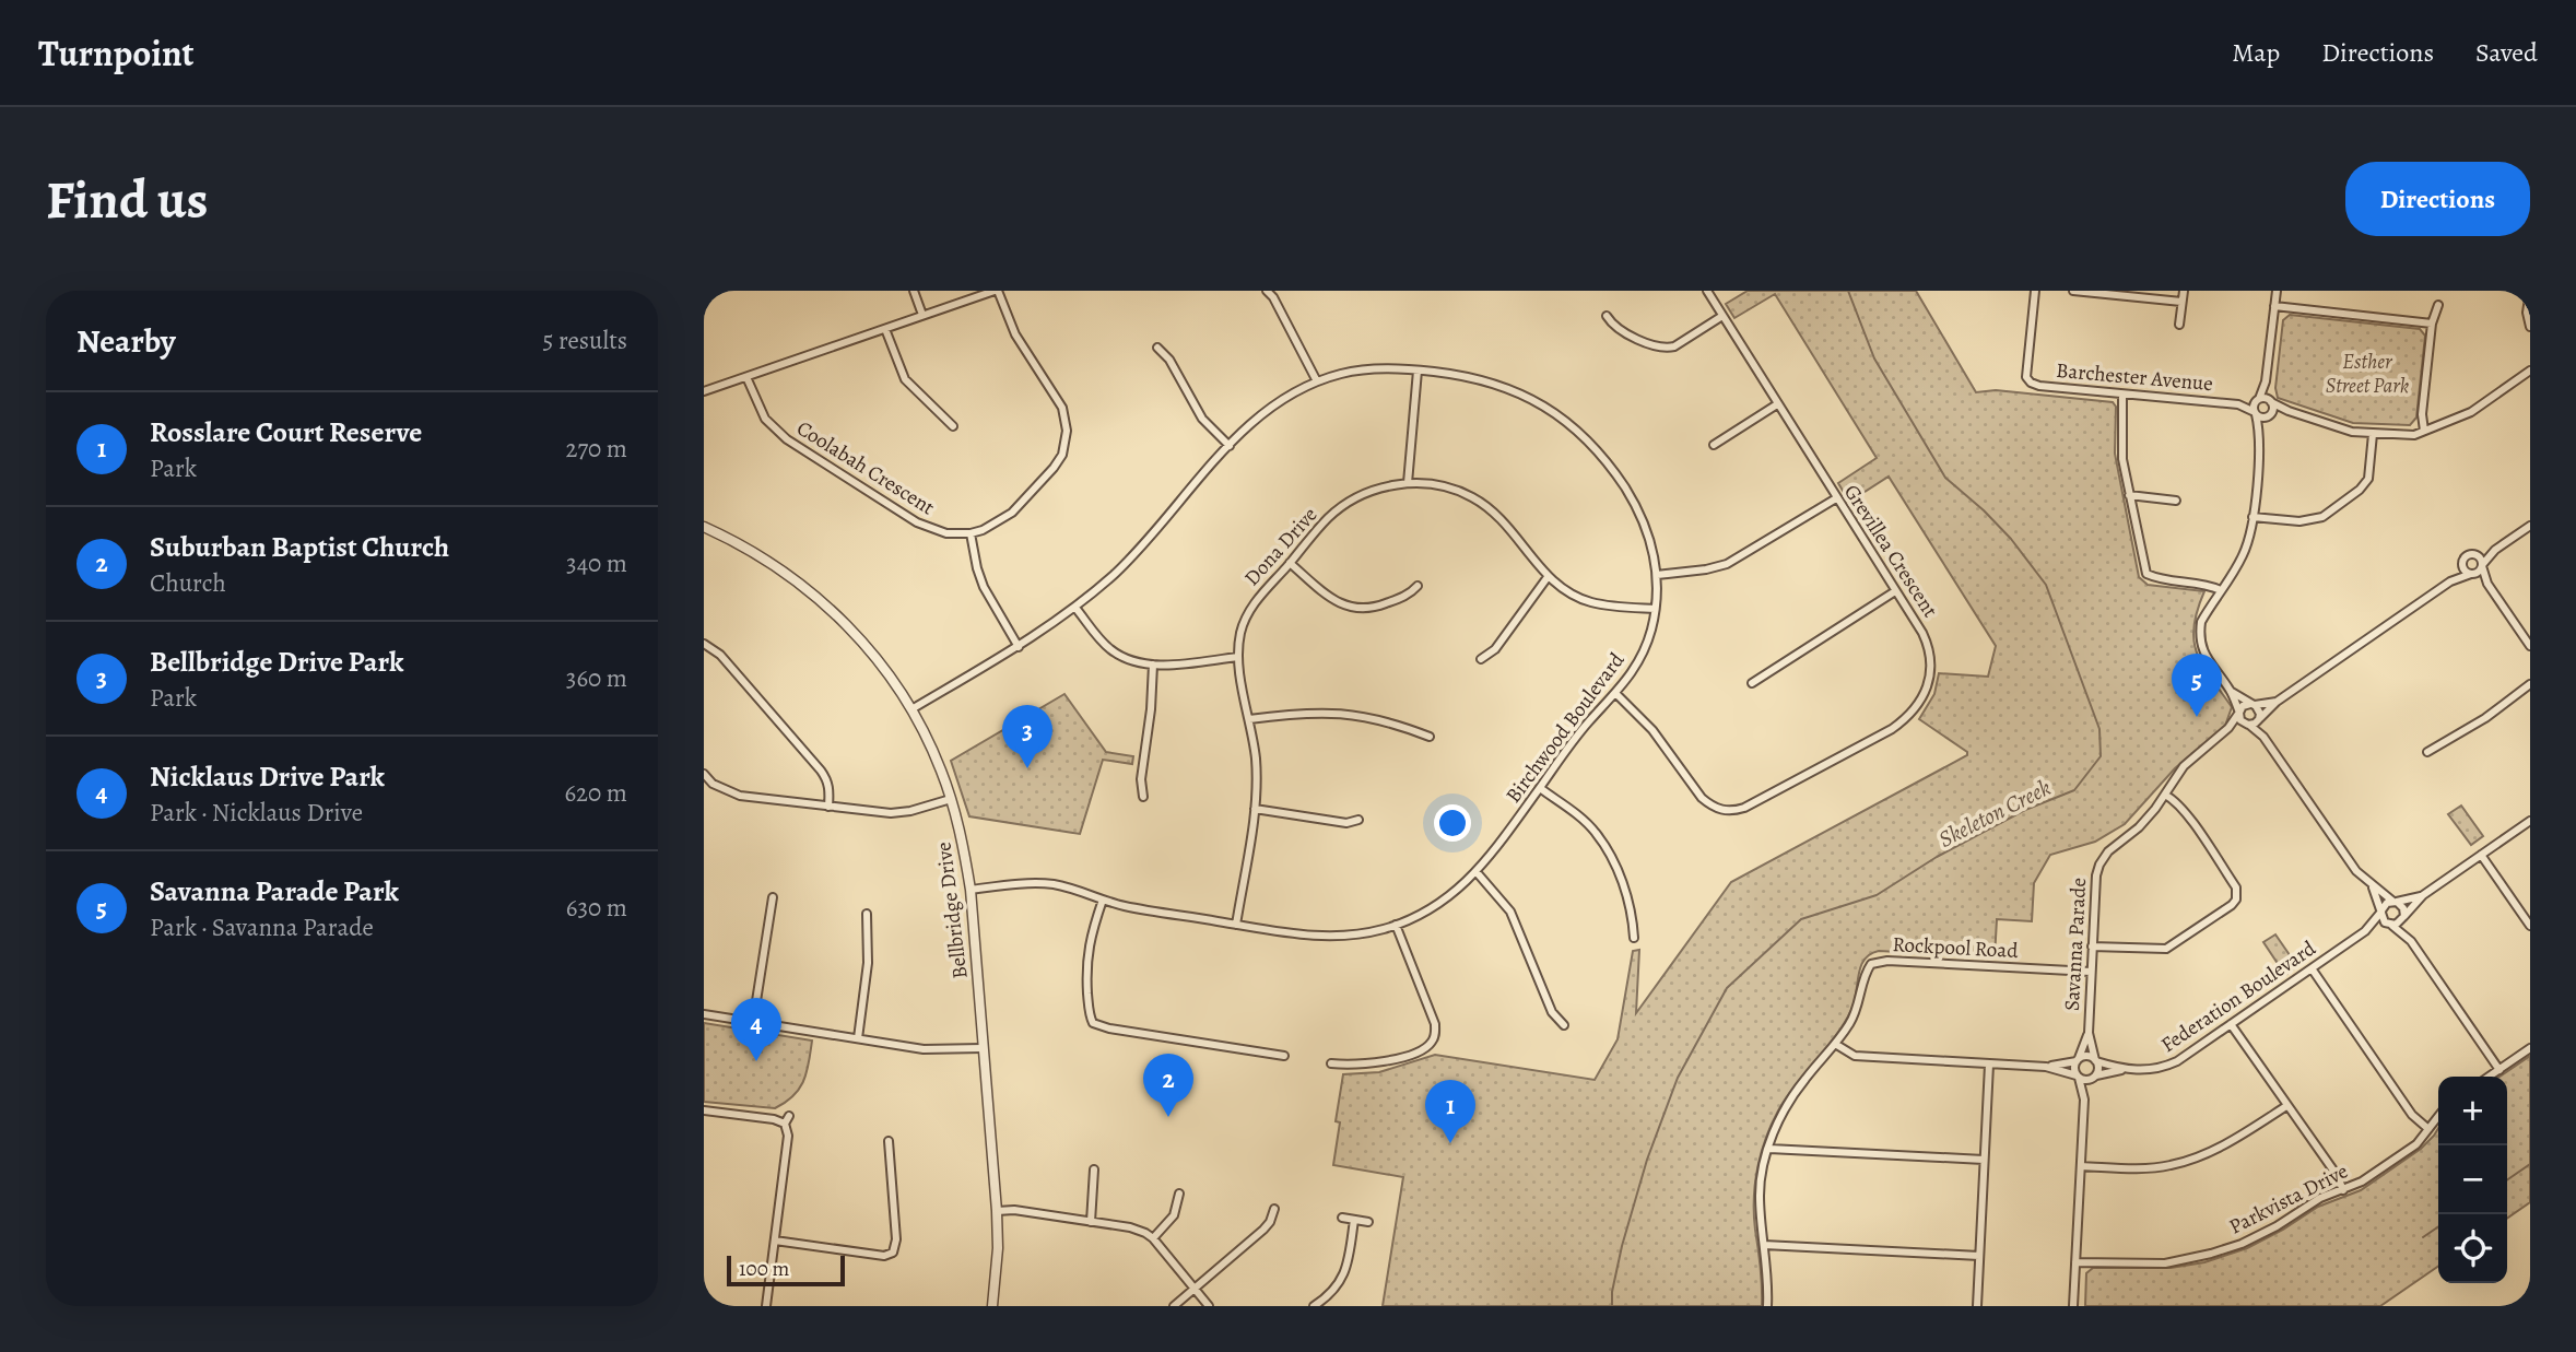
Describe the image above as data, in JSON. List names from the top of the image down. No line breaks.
{"streets":{"street":["Barchester Avenue","Coolabah Crescent","Dona Drive","Grevillea Crescent","Birchwood Boulevard","Bellbridge Drive","Savanna Parade","Rockpool Road","Federation Boulevard","Parkvista Drive"]},"crossings":[["Dona Drive","Birchwood Boulevard"],["Grevillea Crescent","Birchwood Boulevard"],["Birchwood Boulevard","Bellbridge Drive"],["Savanna Parade","Rockpool Road"],["Savanna Parade","Federation Boulevard"]],"water":["Skeleton Creek"],"parks":["Esther Street Park"],"scale_bar":"100 m","page":{"header":"Turnpoint","nav":["Map","Directions","Saved"],"buttons":"Directions","title":"Find us","heading":["Nearby","5 results"],"list":[{"mark":"1","name":"Rosslare Court Reserve","note":"Park","value":"270 m"},{"mark":"2","name":"Suburban Baptist Church","note":"Church","value":"340 m"},{"mark":"3","name":"Bellbridge Drive Park","note":"Park","value":"360 m"},{"mark":"4","name":"Nicklaus Drive Park","note":"Park · Nicklaus Drive","value":"620 m"},{"mark":"5","name":"Savanna Parade Park","note":"Park · Savanna Parade","value":"630 m"}],"pins":["5","3","4","2","1"],"map_buttons":["+","−"],"scale":"100 m"}}
